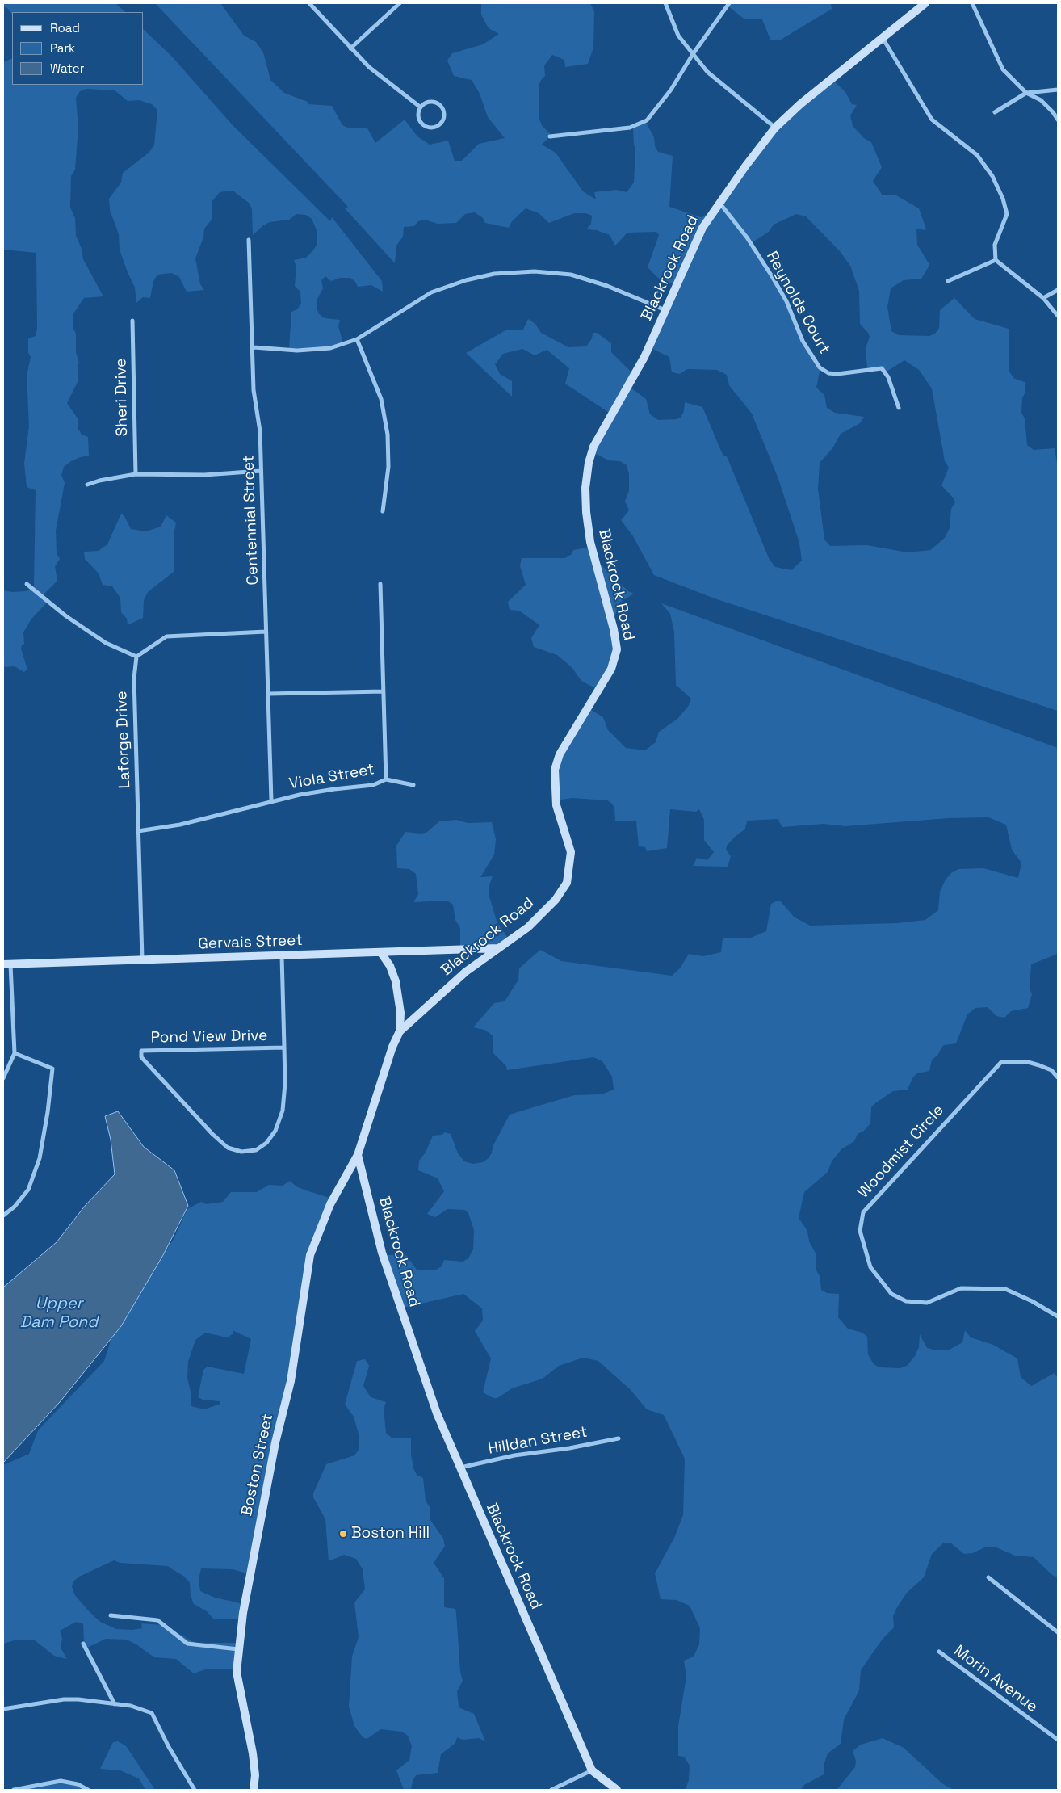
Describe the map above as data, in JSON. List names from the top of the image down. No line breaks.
{"streets":{"street":["Blackrock Road","Reynolds Court","Sheri Drive","Centennial Street","Laforge Drive","Viola Street","Gervais Street","Pond View Drive","Woodmist Circle","Hilldan Street","Boston Street","Morin Avenue"]},"crossings":[["Blackrock Road","Reynolds Court"],["Blackrock Road","Gervais Street"],["Blackrock Road","Hilldan Street"],["Blackrock Road","Boston Street"],["Centennial Street","Viola Street"],["Laforge Drive","Viola Street"],["Laforge Drive","Gervais Street"],["Gervais Street","Pond View Drive"]],"water":["Upper Dam Pond"],"places":["Boston Hill"],"legend":["Road","Park","Water"]}
